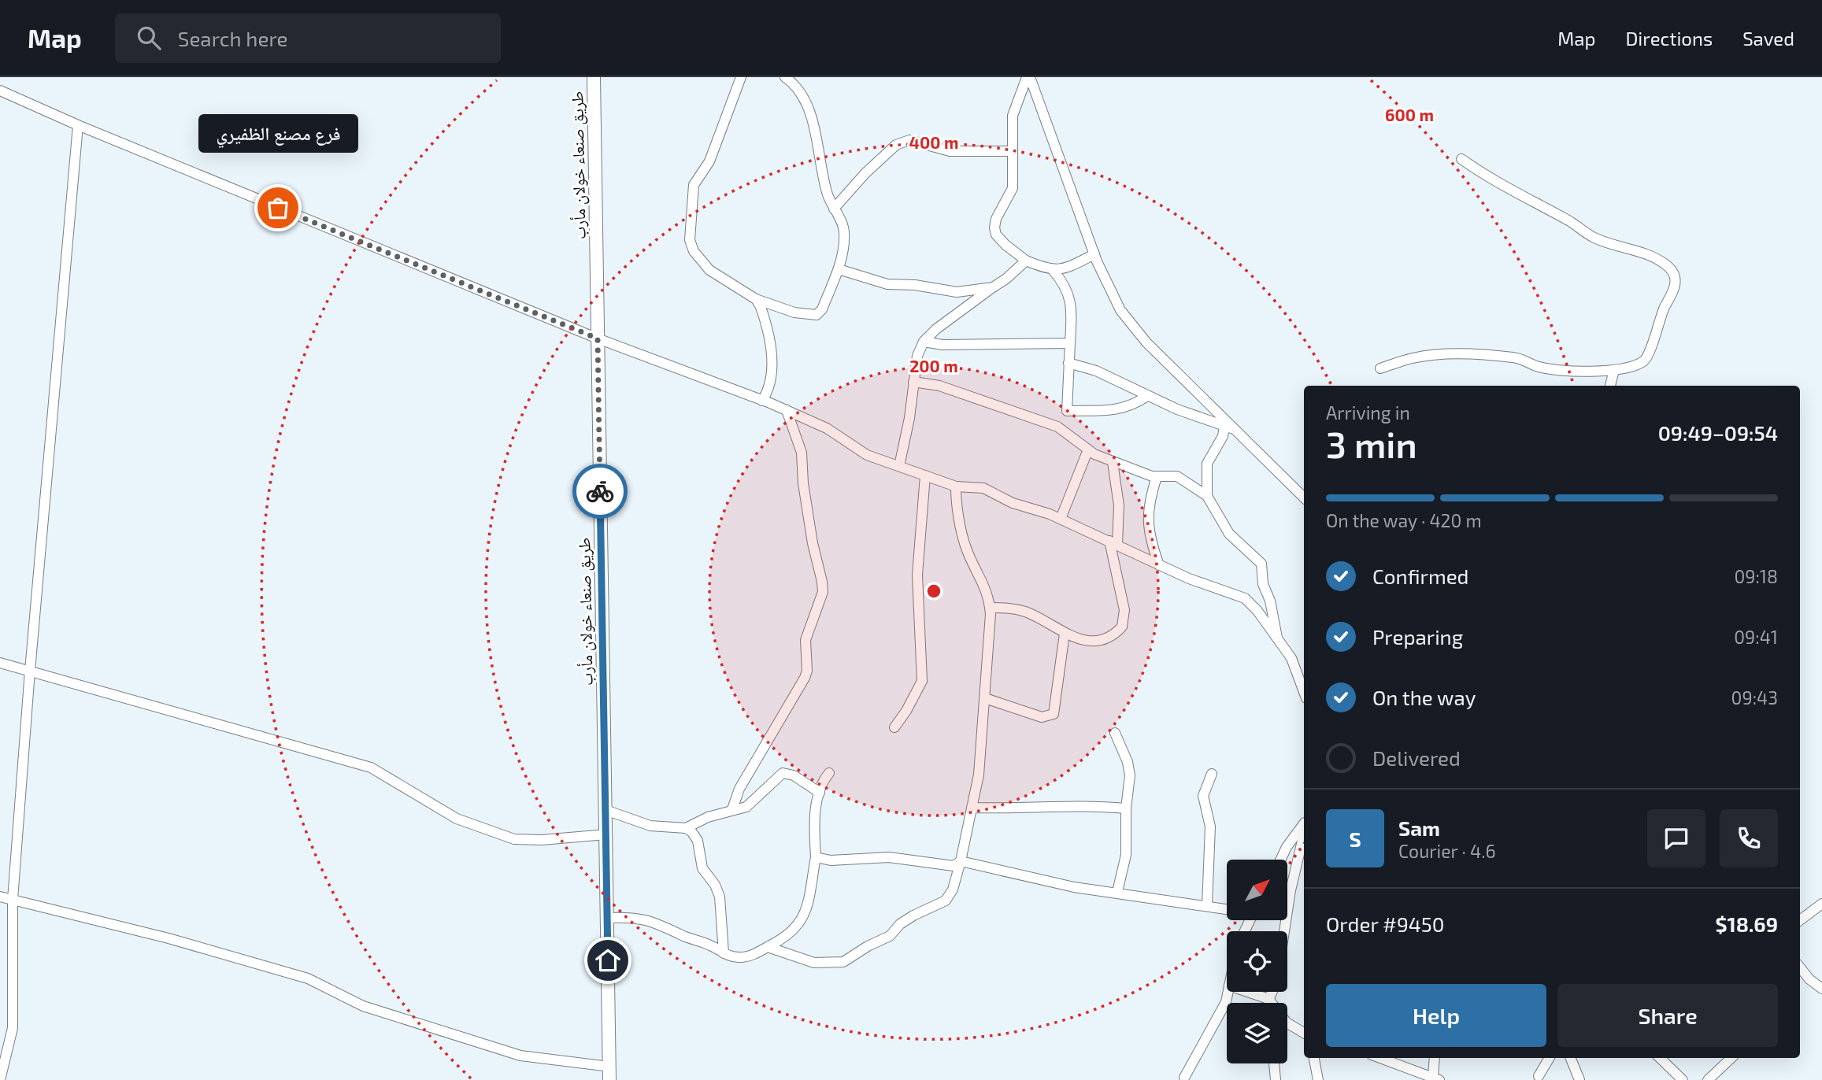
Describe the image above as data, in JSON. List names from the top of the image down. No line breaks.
{"streets":{"main road":["طريق صنعاء خولان مأرب"]},"places":["فرع مصنع الظفيري"],"north":"top right","page":{"header":"Map","search":"Search here","nav":["Map","Directions","Saved"],"bubble":"فرع مصنع الظفيري","heading":["3 min","Arriving in","09:49–09:54"],"panel":["Sam","Courier · 4.6","Order #9450","$18.69"],"bar":"On the way · 420 m","list":[["Confirmed","09:18"],["Preparing","09:41"],["On the way","09:43"],"Delivered"],"round":"S","buttons":["Help","Share"]},"rings":["600 m","400 m","200 m"]}
